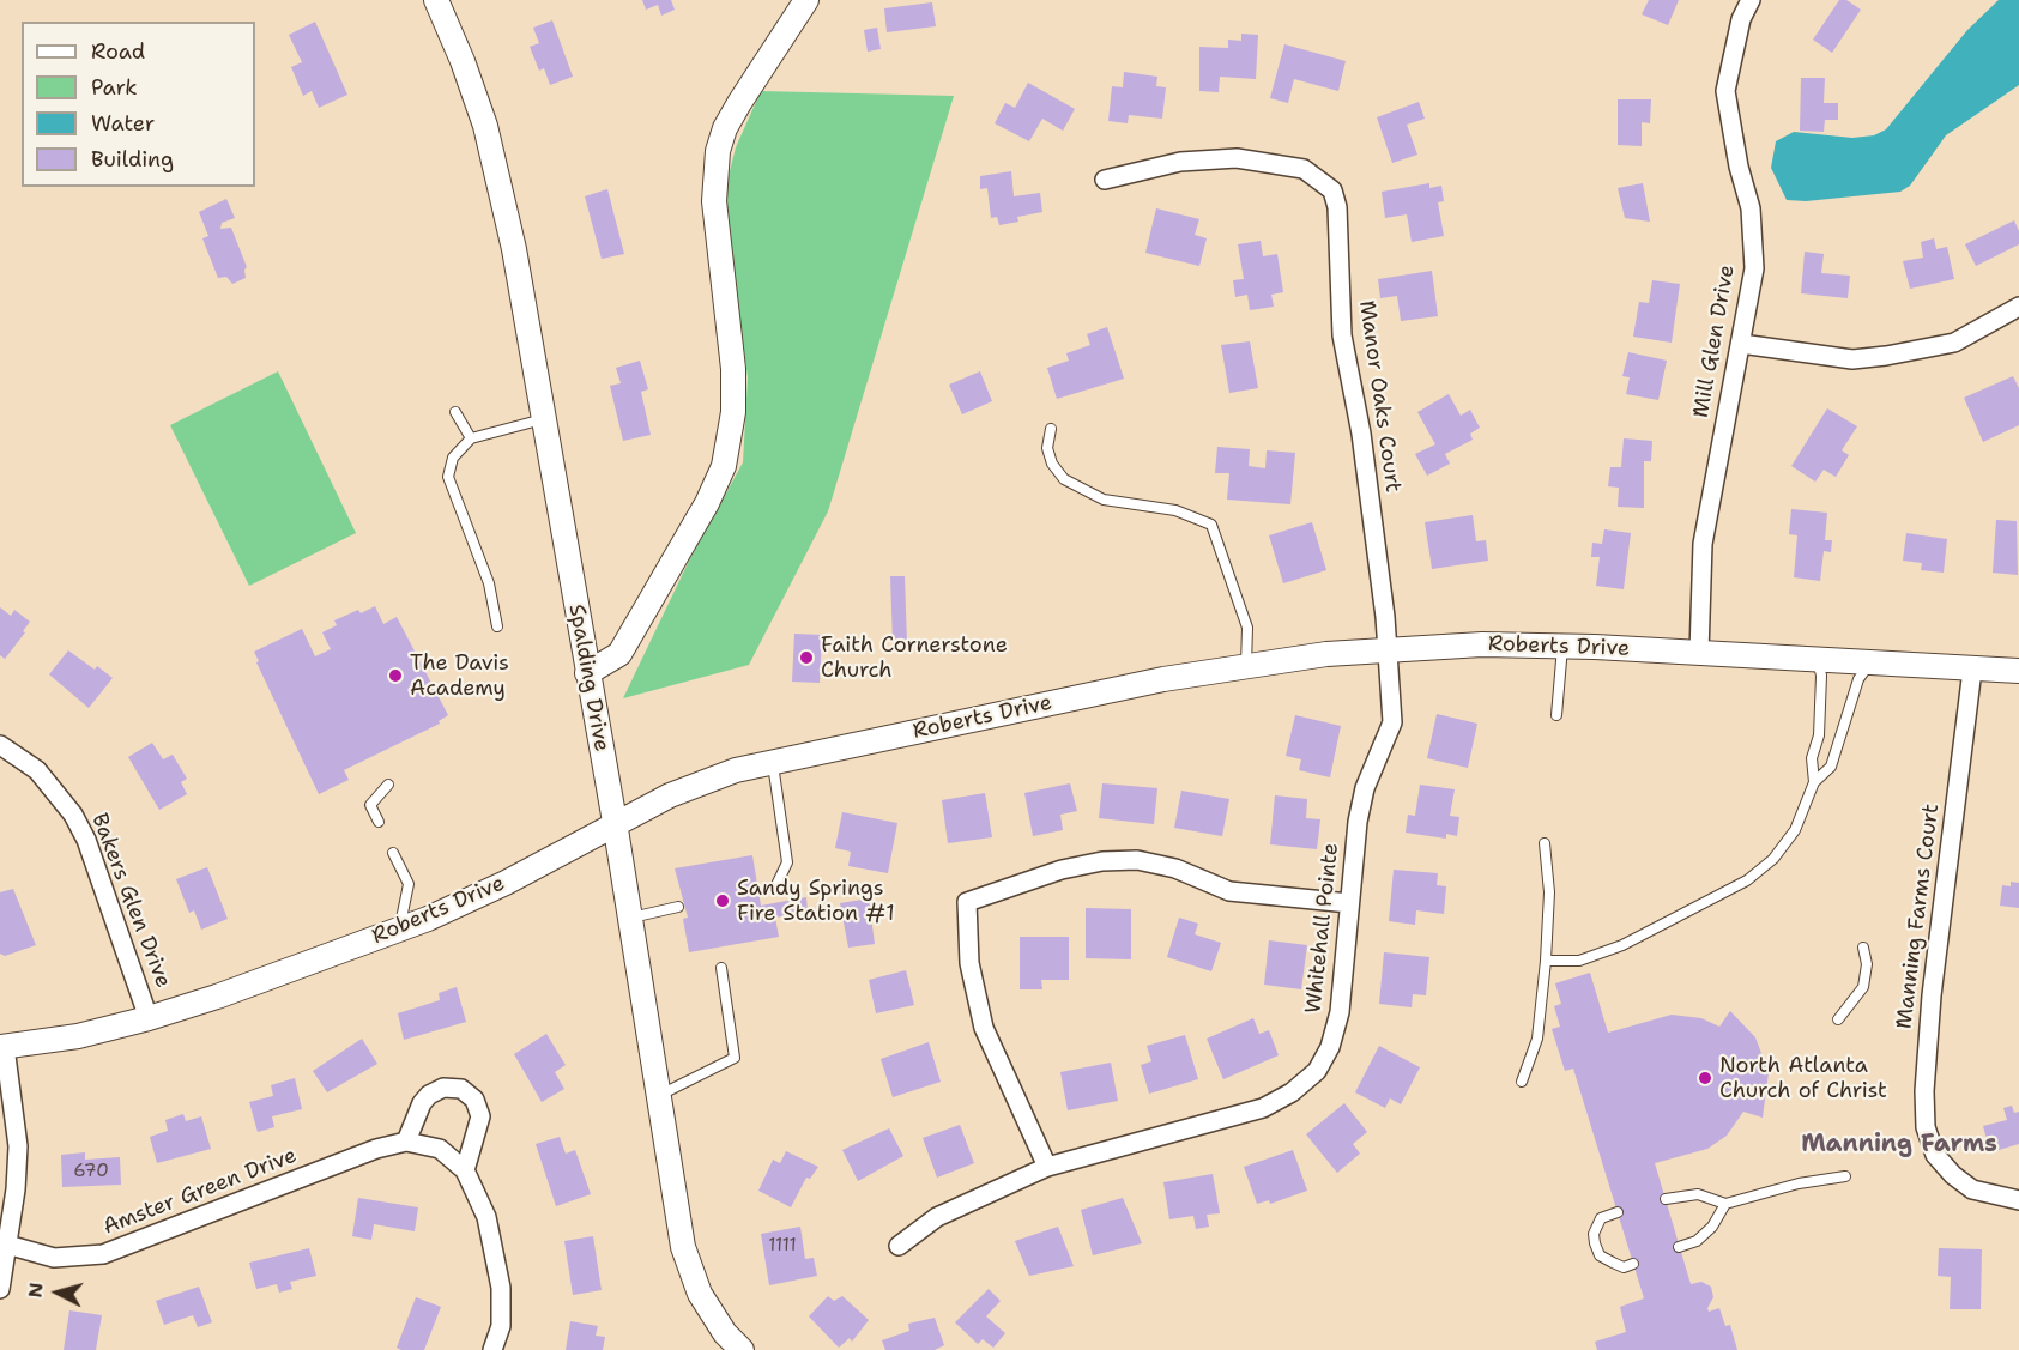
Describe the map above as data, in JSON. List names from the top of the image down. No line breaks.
{"streets":{"street":["Mill Glen Drive","Manor Oaks Court","Roberts Drive","Spalding Drive","Bakers Glen Drive","Manning Farms Court","Whitehall Pointe","Amster Green Drive"]},"crossings":[["Mill Glen Drive","Roberts Drive"],["Manor Oaks Court","Roberts Drive"],["Manor Oaks Court","Whitehall Pointe"],["Roberts Drive","Spalding Drive"],["Roberts Drive","Bakers Glen Drive"],["Roberts Drive","Manning Farms Court"],["Roberts Drive","Whitehall Pointe"]],"districts":["Manning Farms"],"places":["Faith Cornerstone Church","The Davis Academy","Sandy Springs Fire Station #1","North Atlanta Church of Christ"],"house_numbers":["670","1111"],"legend":["Road","Park","Water","Building"],"north":"left"}
